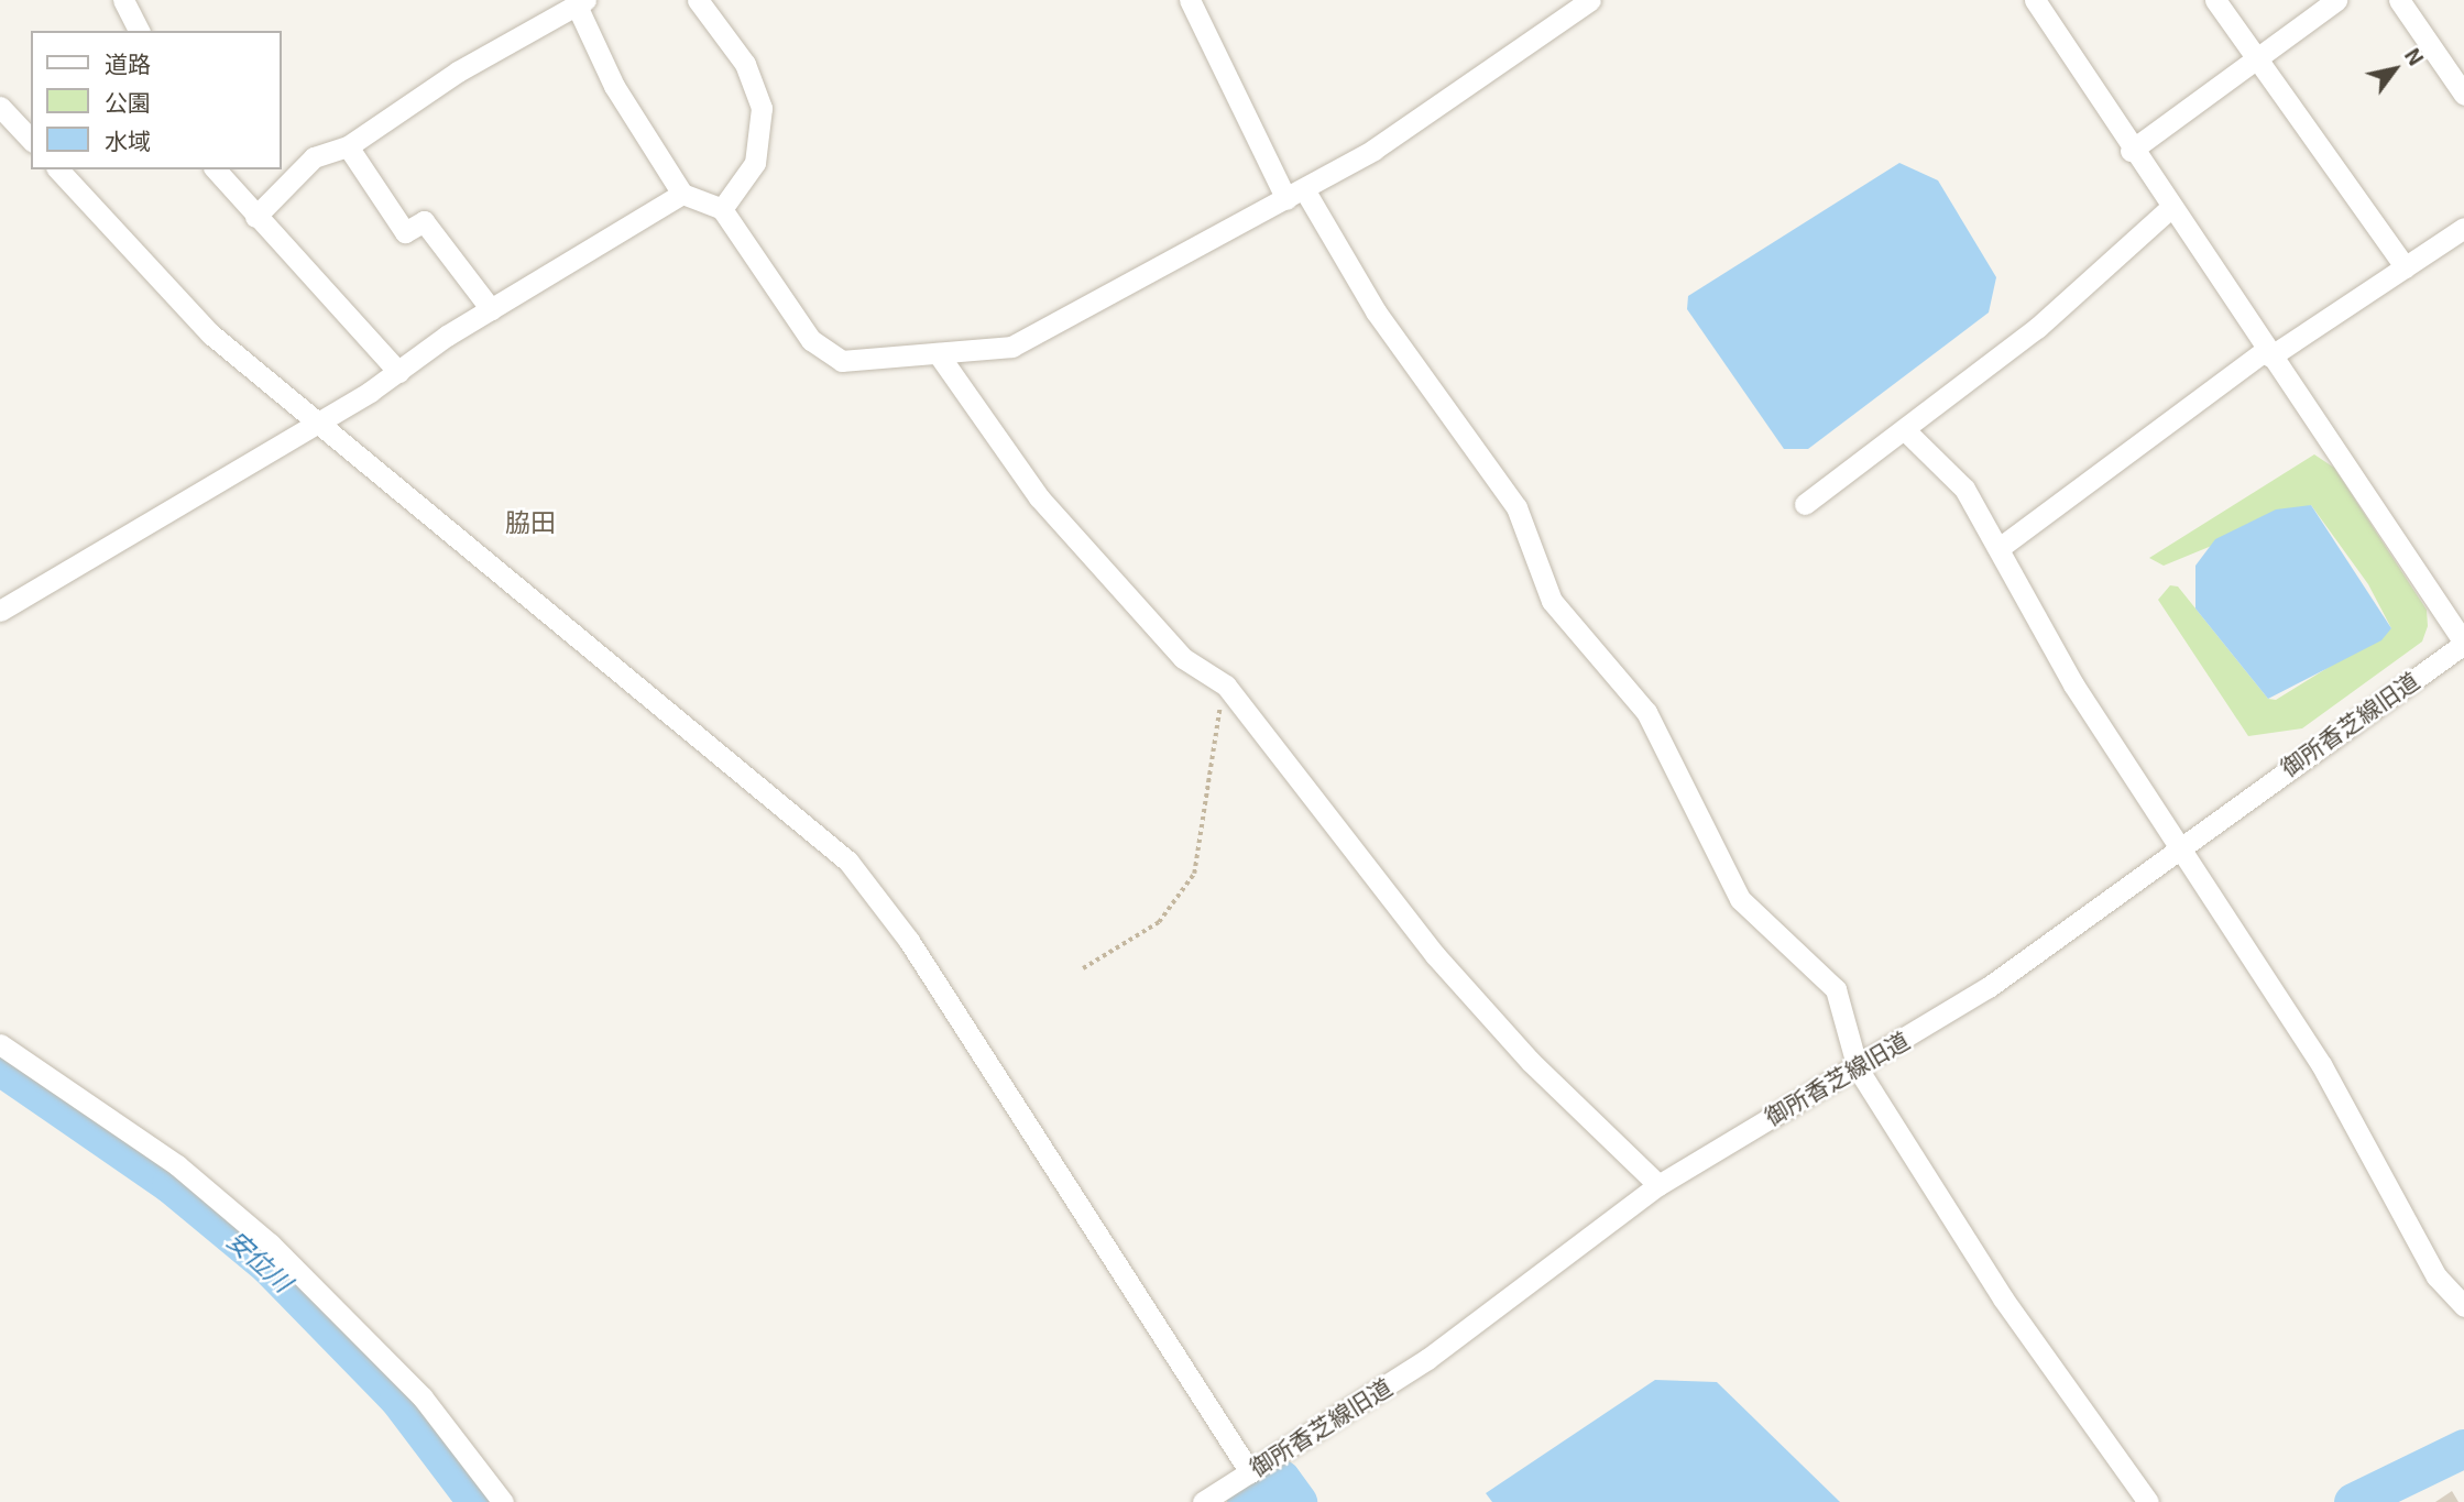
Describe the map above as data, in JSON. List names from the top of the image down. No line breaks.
{"streets":{"street":["御所香芝線旧道"]},"districts":["脇田"],"water":["安位川"],"legend":["道路","公園","水域"],"north":"top right"}
